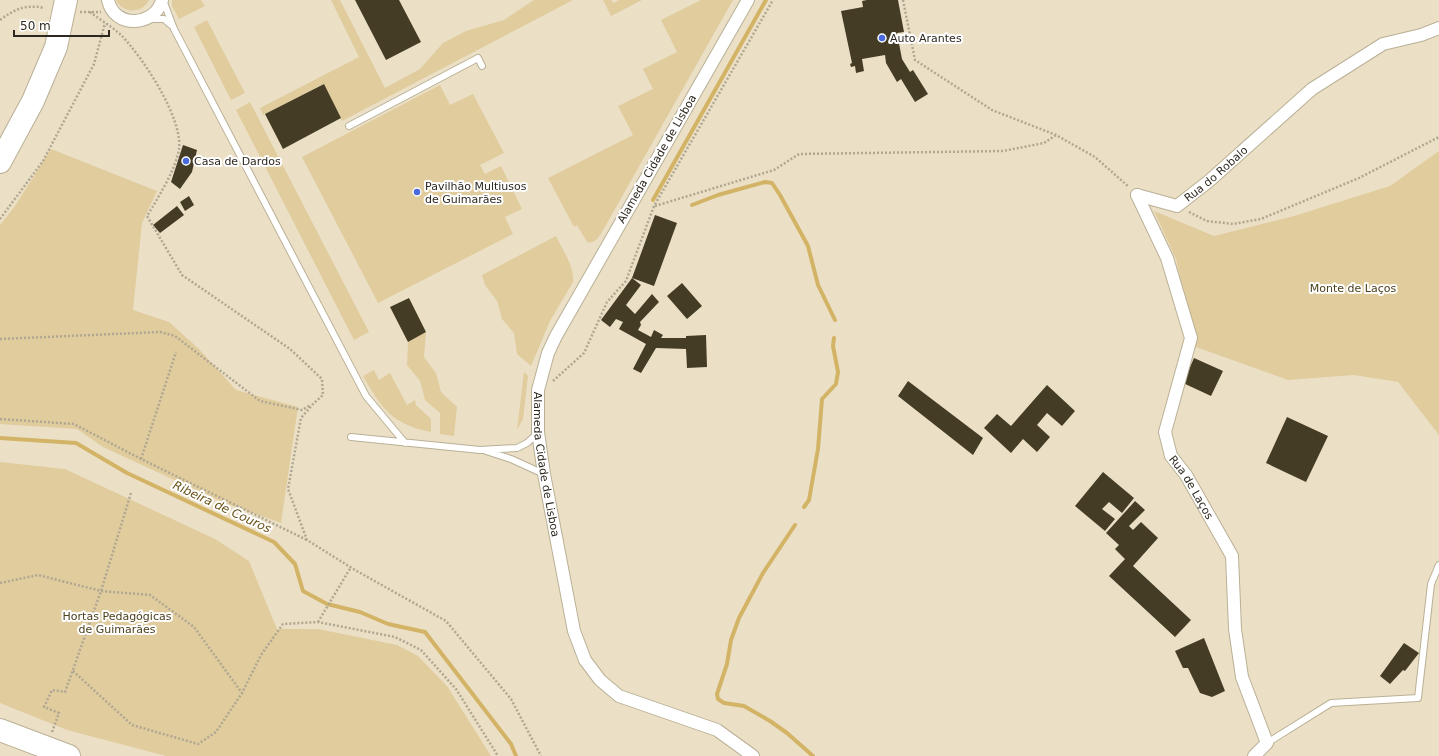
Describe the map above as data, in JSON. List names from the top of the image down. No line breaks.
{"streets":{"street":["Alameda Cidade de Lisboa","Rua do Robalo","Rua de Laços"]},"crossings":[["Rua do Robalo","Rua de Laços"]],"water":["Ribeira de Couros"],"parks":["Monte de Laços","Hortas Pedagógicas de Guimarães"],"places":["Auto Arantes","Casa de Dardos","Pavilhão Multiusos de Guimarães"],"scale_bar":"50 m"}
